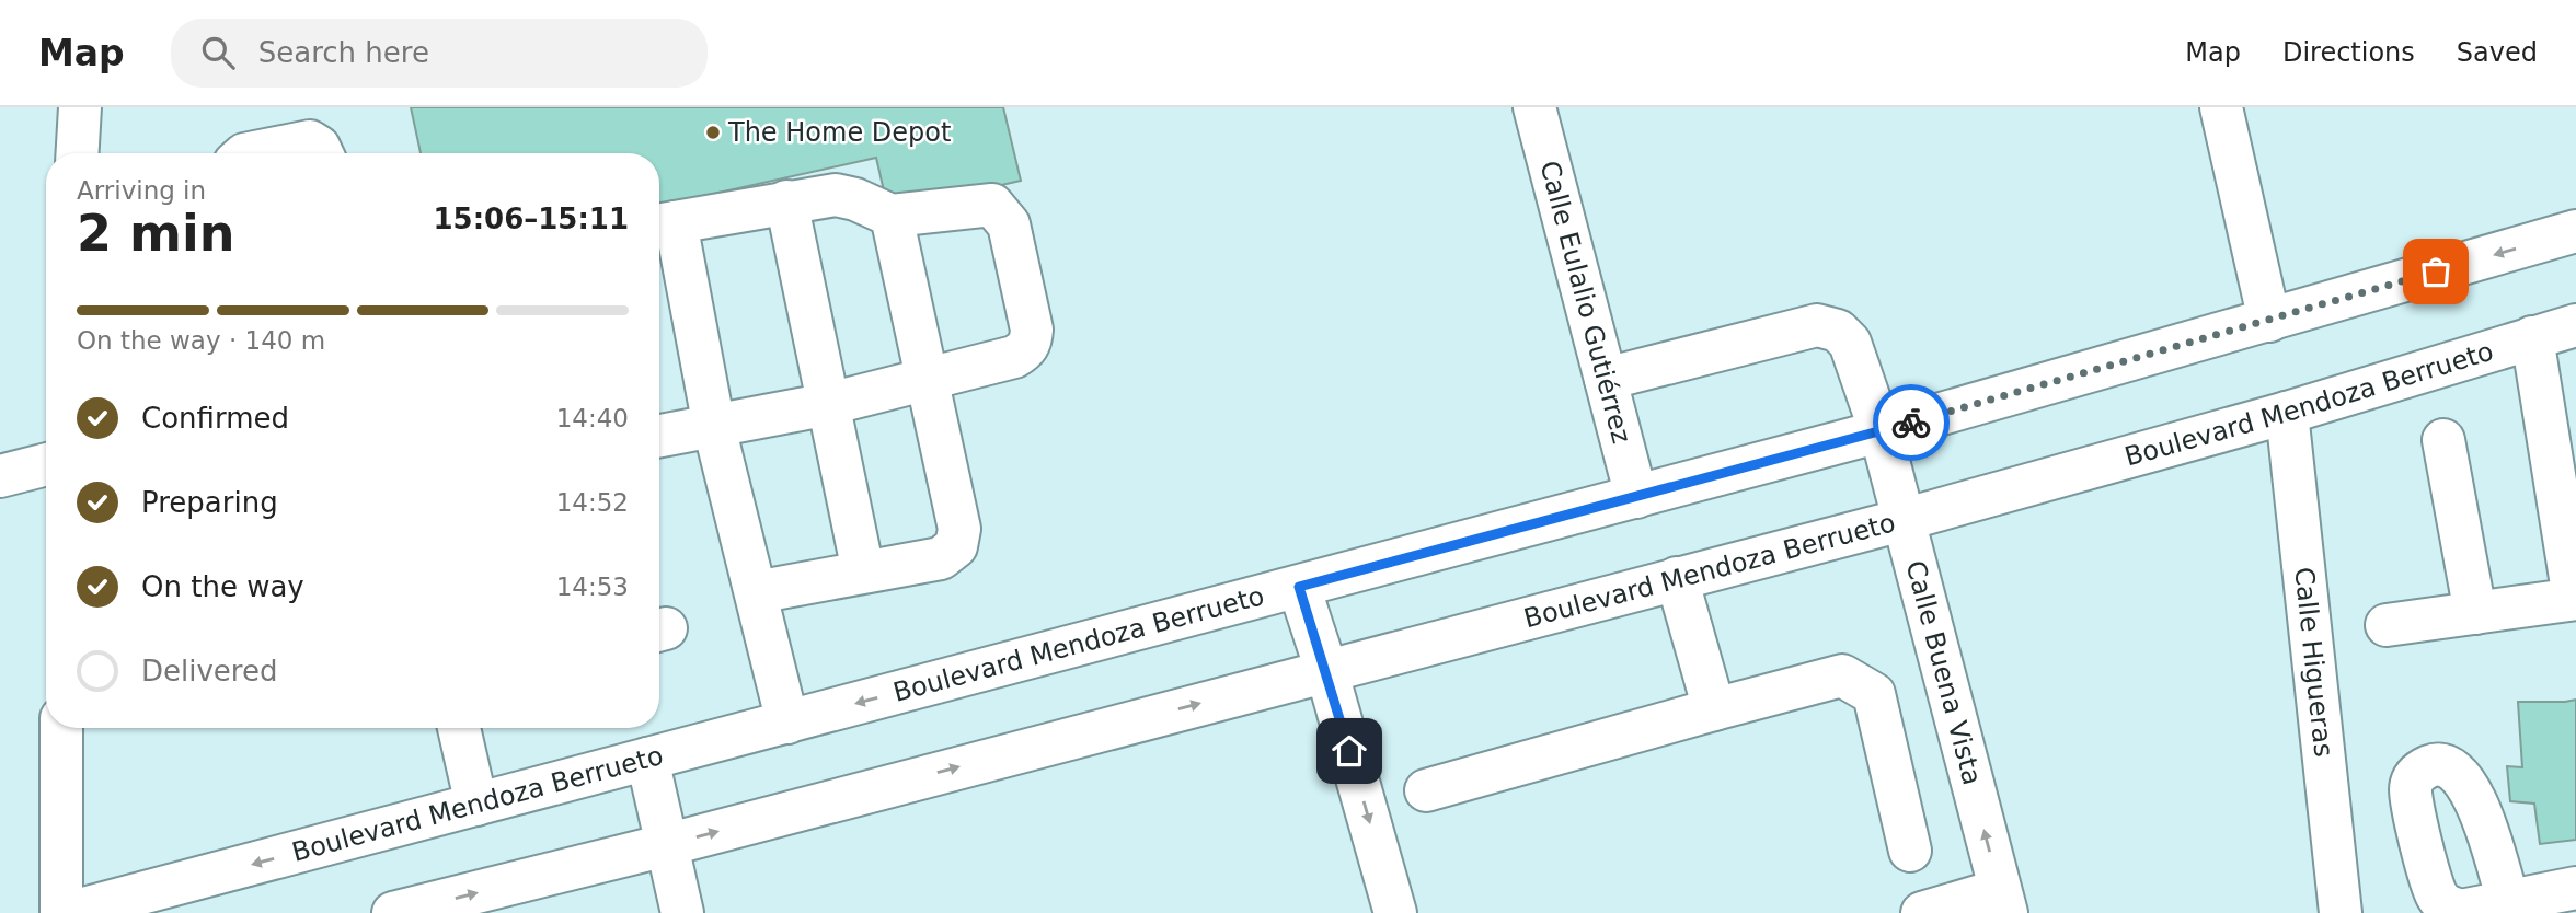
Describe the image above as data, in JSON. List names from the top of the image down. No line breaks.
{"streets":{"main road":["Calle Eulalio Gutiérrez","Boulevard Mendoza Berrueto","Calle Higueras","Calle Buena Vista"]},"crossings":[["Calle Eulalio Gutiérrez","Boulevard Mendoza Berrueto"],["Calle Eulalio Gutiérrez","Calle Buena Vista"],["Boulevard Mendoza Berrueto","Calle Higueras"],["Boulevard Mendoza Berrueto","Calle Buena Vista"]],"places":["The Home Depot"],"page":{"header":"Map","search":"Search here","nav":["Map","Directions","Saved"],"heading":["2 min","Arriving in","15:06–15:11"],"bar":"On the way · 140 m","list":[["Confirmed","14:40"],["Preparing","14:52"],["On the way","14:53"],"Delivered"]}}
